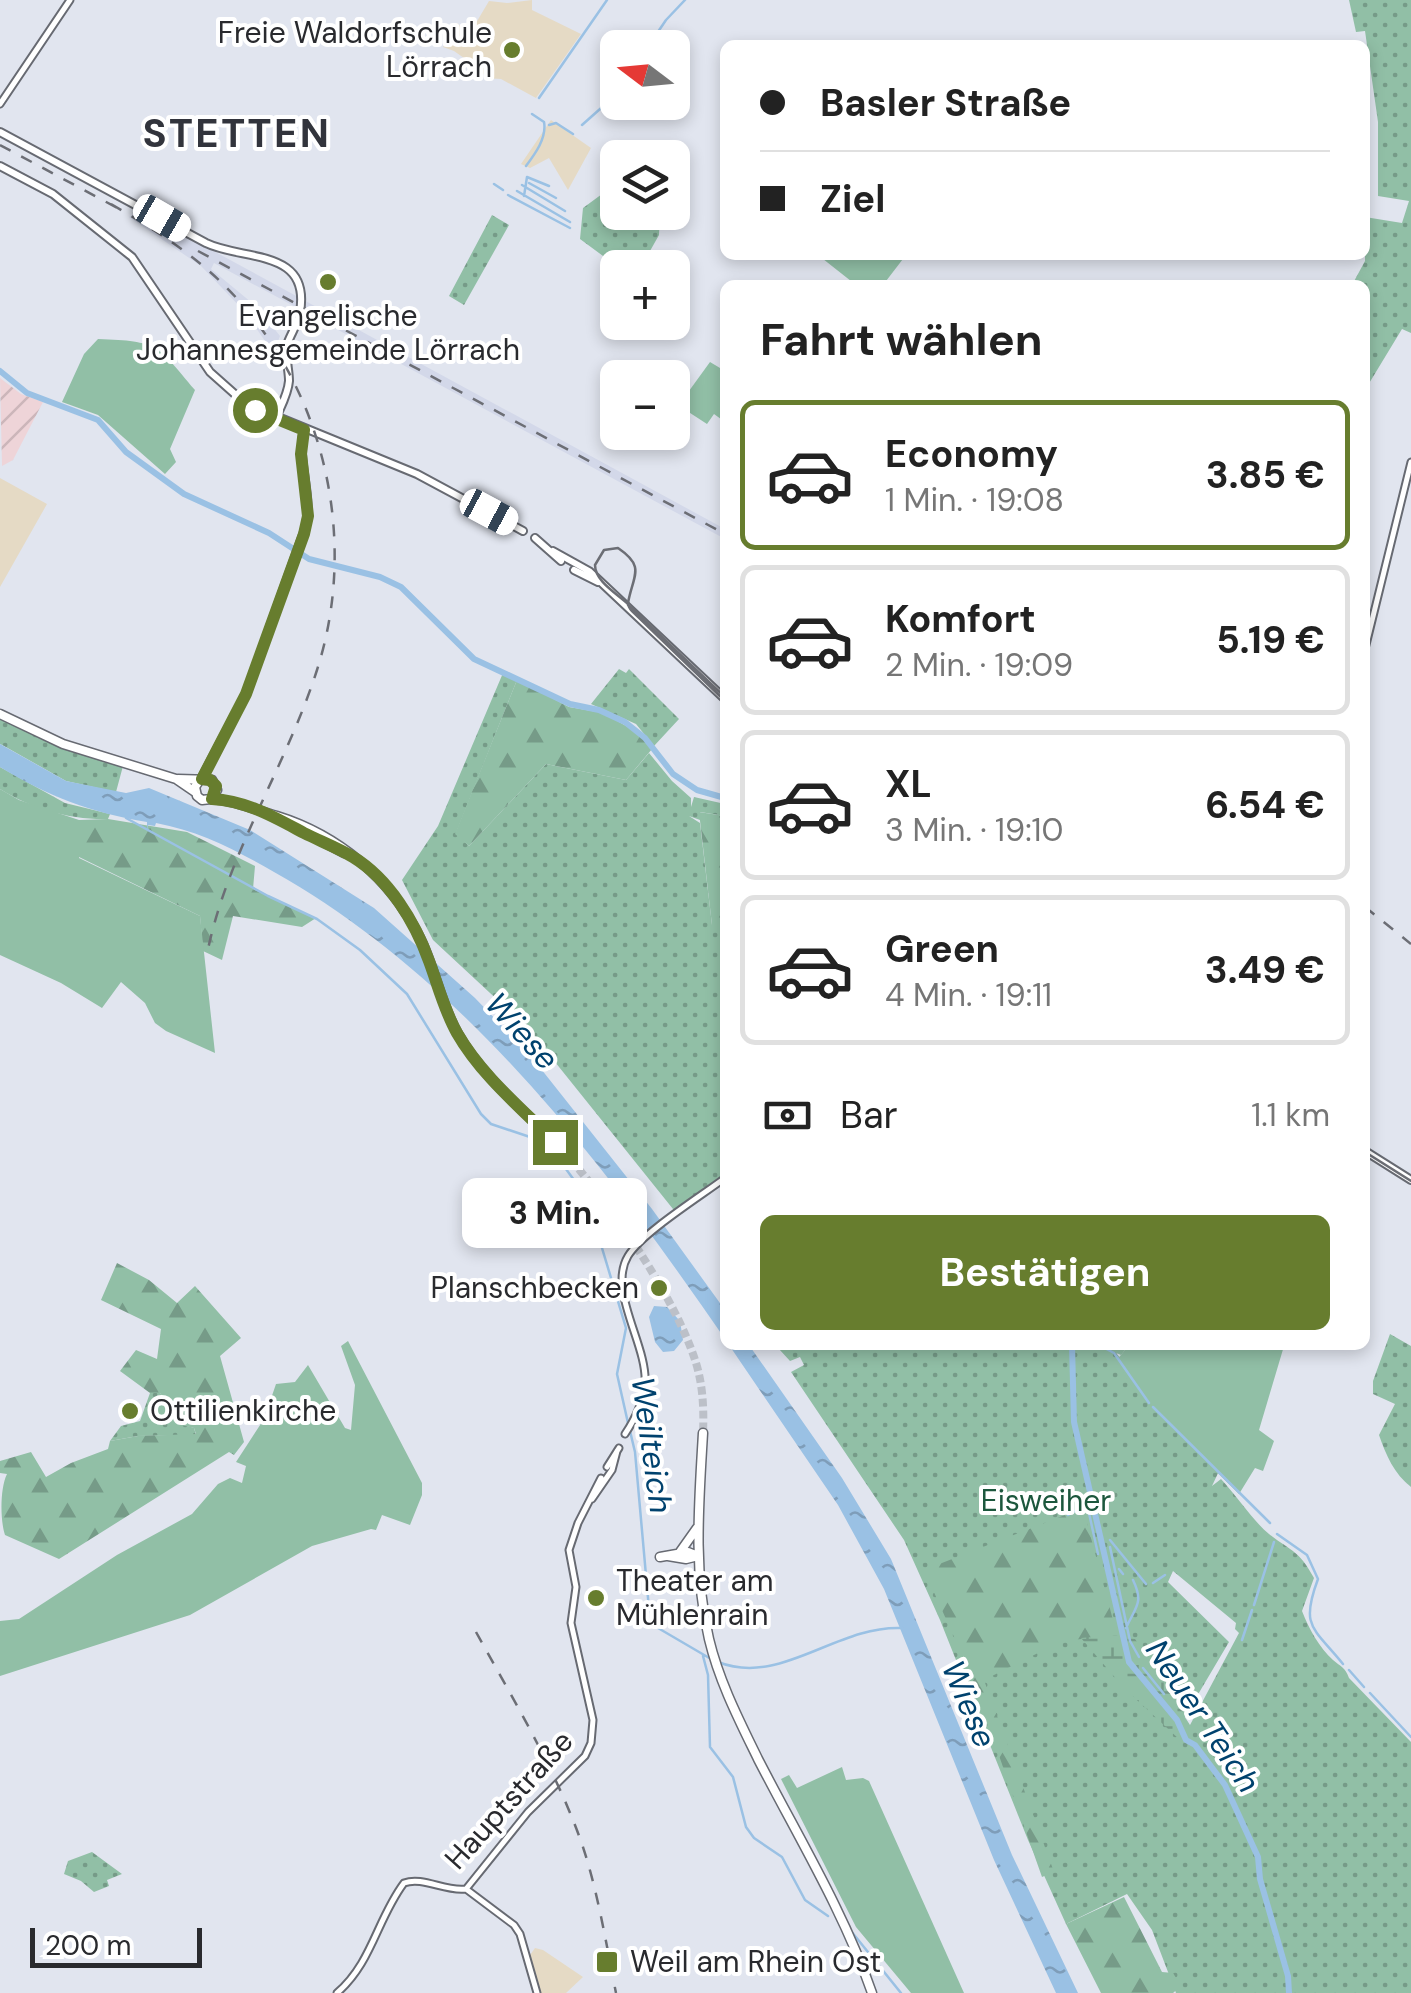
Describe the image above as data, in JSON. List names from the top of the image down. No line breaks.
{"streets":{"street":["Hauptstraße"]},"districts":["STETTEN"],"water":["Wiese","Weilteich","Neuer Teich"],"parks":["Eisweiher"],"places":{"other":["Freie Waldorfschule Lörrach","Evangelische Johannesgemeinde Lörrach","Planschbecken","Ottilienkirche","Theater am Mühlenrain"],"transit":["Weil am Rhein Ost"]},"scale_bar":"200 m","north":"left","page":{"map_buttons":["+","−"],"banner":["Basler Straße","Ziel"],"heading":"Fahrt wählen","list":[{"name":"Economy","note":"1 Min. · 19:08","value":"3.85 €"},{"name":"Komfort","note":"2 Min. · 19:09","value":"5.19 €"},{"name":"XL","note":"3 Min. · 19:10","value":"6.54 €"},{"name":"Green","note":"4 Min. · 19:11","value":"3.49 €"}],"pay":["Bar","1.1 km"],"bubble":"3 Min.","buttons":"Bestätigen","scale":"200 m"}}
